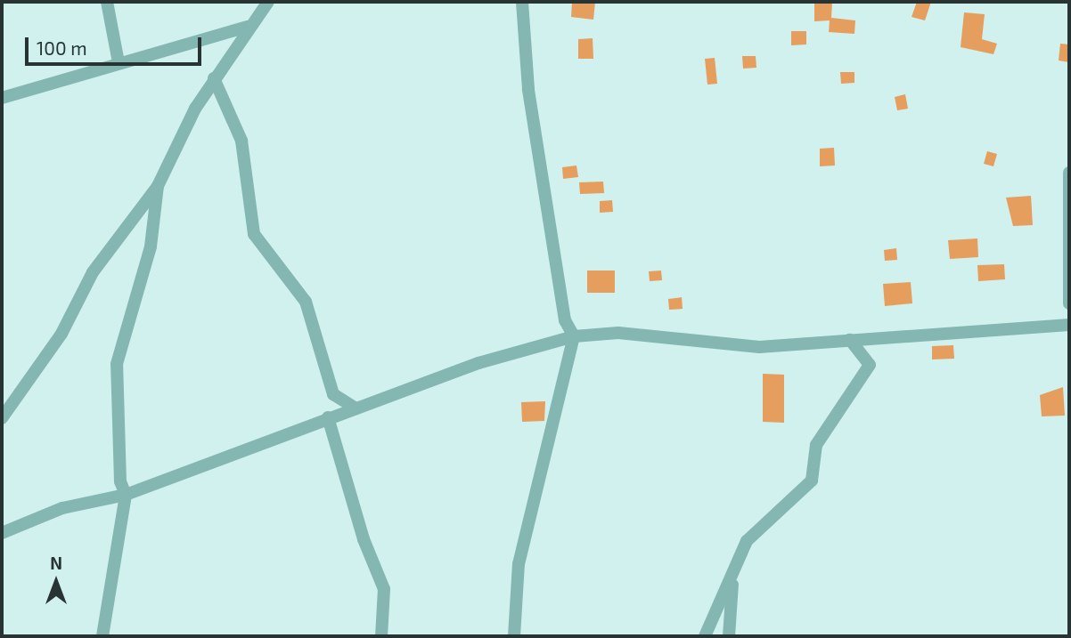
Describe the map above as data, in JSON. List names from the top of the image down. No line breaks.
{"scale_bar":"100 m","north":"top"}
